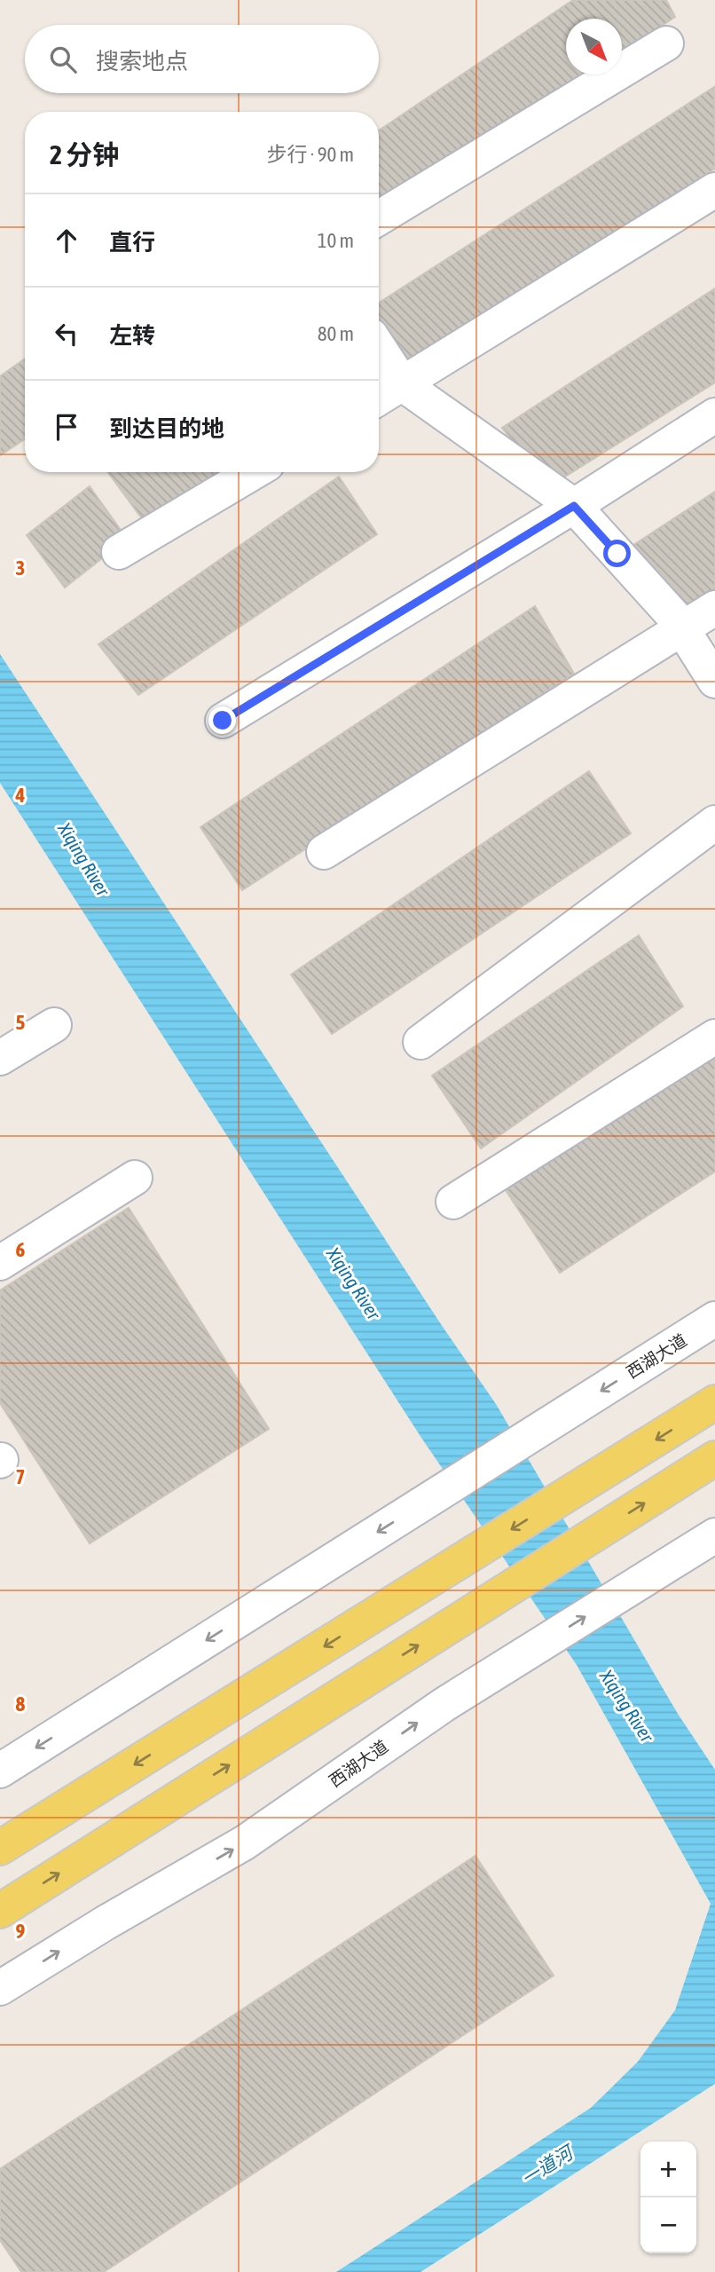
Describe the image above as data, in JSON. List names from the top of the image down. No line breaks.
{"streets":{"street":["西湖大道"]},"water":["Xiqing River","一道河"],"north":"bottom right","page":{"search":"搜索地点","heading":["2 分钟","步行 · 90 m"],"list":[["直行","10 m"],["左转","80 m"],"到达目的地"],"map_buttons":["+","−"]},"grid":{"rows":["3","4","5","6","7","8","9"]}}
